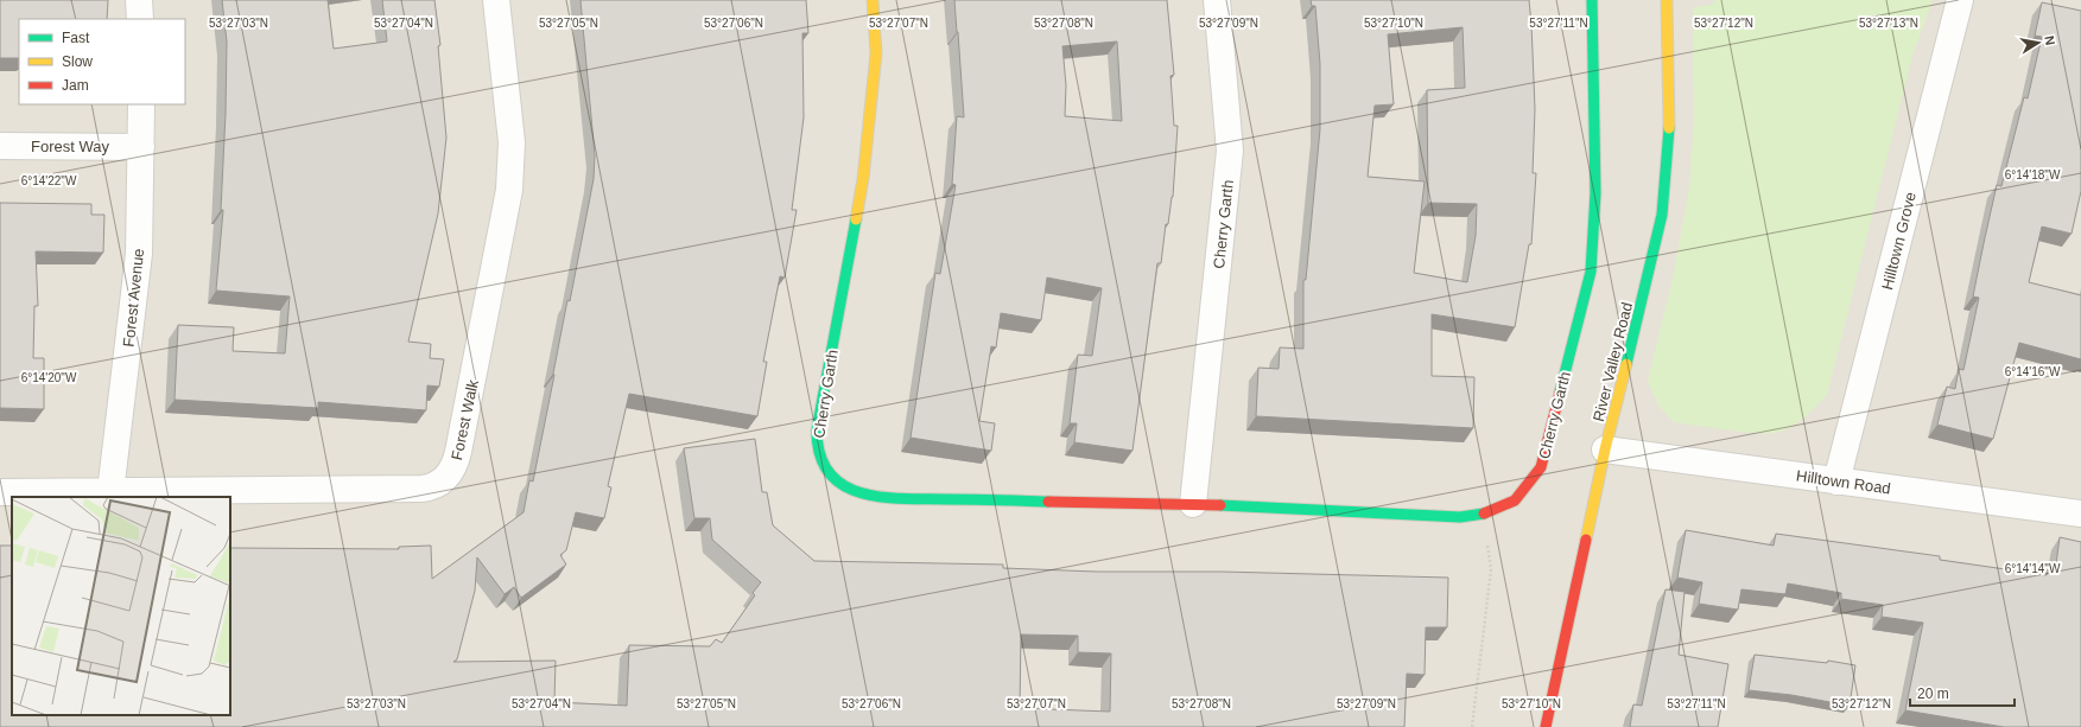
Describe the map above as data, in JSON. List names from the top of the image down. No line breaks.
{"streets":{"street":["Forest Way","Cherry Garth","Hilltown Grove","Forest Avenue","River Valley Road","Forest Walk","Hilltown Road"]},"crossings":[["Forest Way","Forest Avenue"],["Hilltown Grove","Hilltown Road"],["Forest Avenue","Forest Walk"],["River Valley Road","Hilltown Road"]],"legend":["Fast","Slow","Jam"],"scale_bar":"20 m","north":"right","coordinates":["53°27'03\"N","53°27'04\"N","53°27'05\"N","53°27'06\"N","53°27'07\"N","53°27'08\"N","53°27'09\"N","53°27'10\"N","53°27'11\"N","53°27'12\"N","53°27'13\"N","6°14'18\"W","6°14'22\"W","6°14'16\"W","6°14'20\"W","6°14'14\"W"]}
